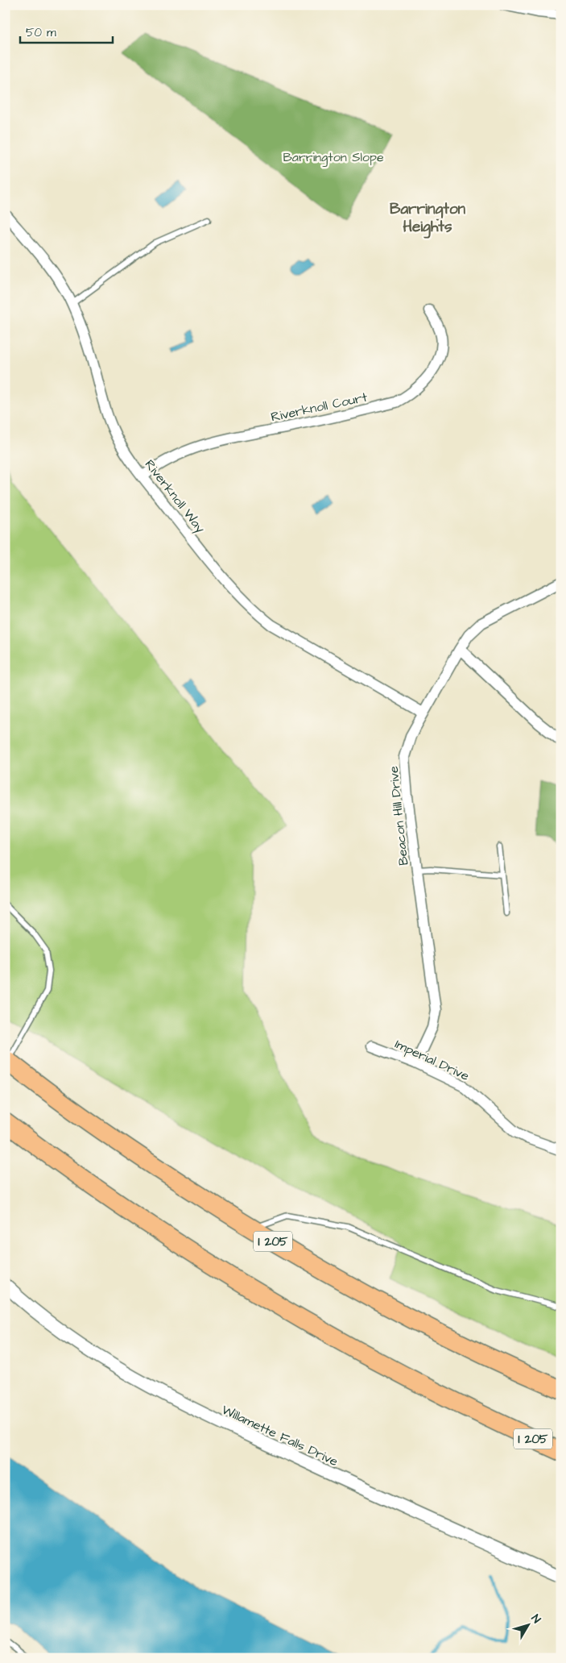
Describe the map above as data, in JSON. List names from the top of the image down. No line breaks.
{"streets":{"highway":["I 205"],"street":["Riverknoll Court","Riverknoll Way","Beacon Hill Drive","Imperial Drive","Willamette Falls Drive"]},"crossings":[["Riverknoll Court","Riverknoll Way"],["Riverknoll Way","Beacon Hill Drive"],["Beacon Hill Drive","Imperial Drive"]],"districts":["Barrington Heights"],"parks":["Barrington Slope"],"scale_bar":"50 m","north":"top right"}
